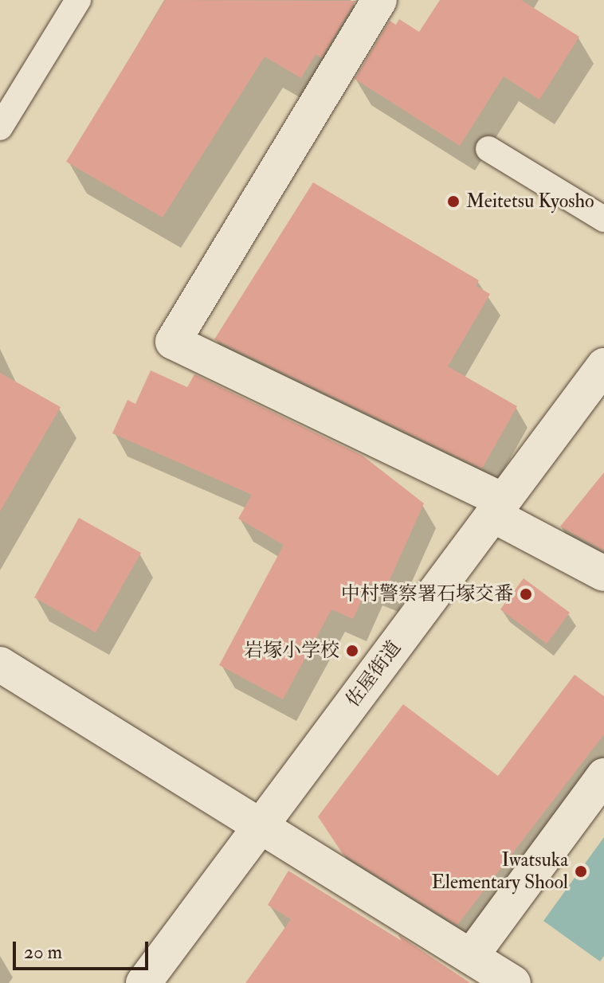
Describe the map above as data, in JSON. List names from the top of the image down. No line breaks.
{"streets":{"street":["佐屋街道"]},"places":["Meitetsu Kyosho","中村警察署石塚交番","岩塚小学校","Iwatsuka Elementary Shool"],"scale_bar":"20 m"}
